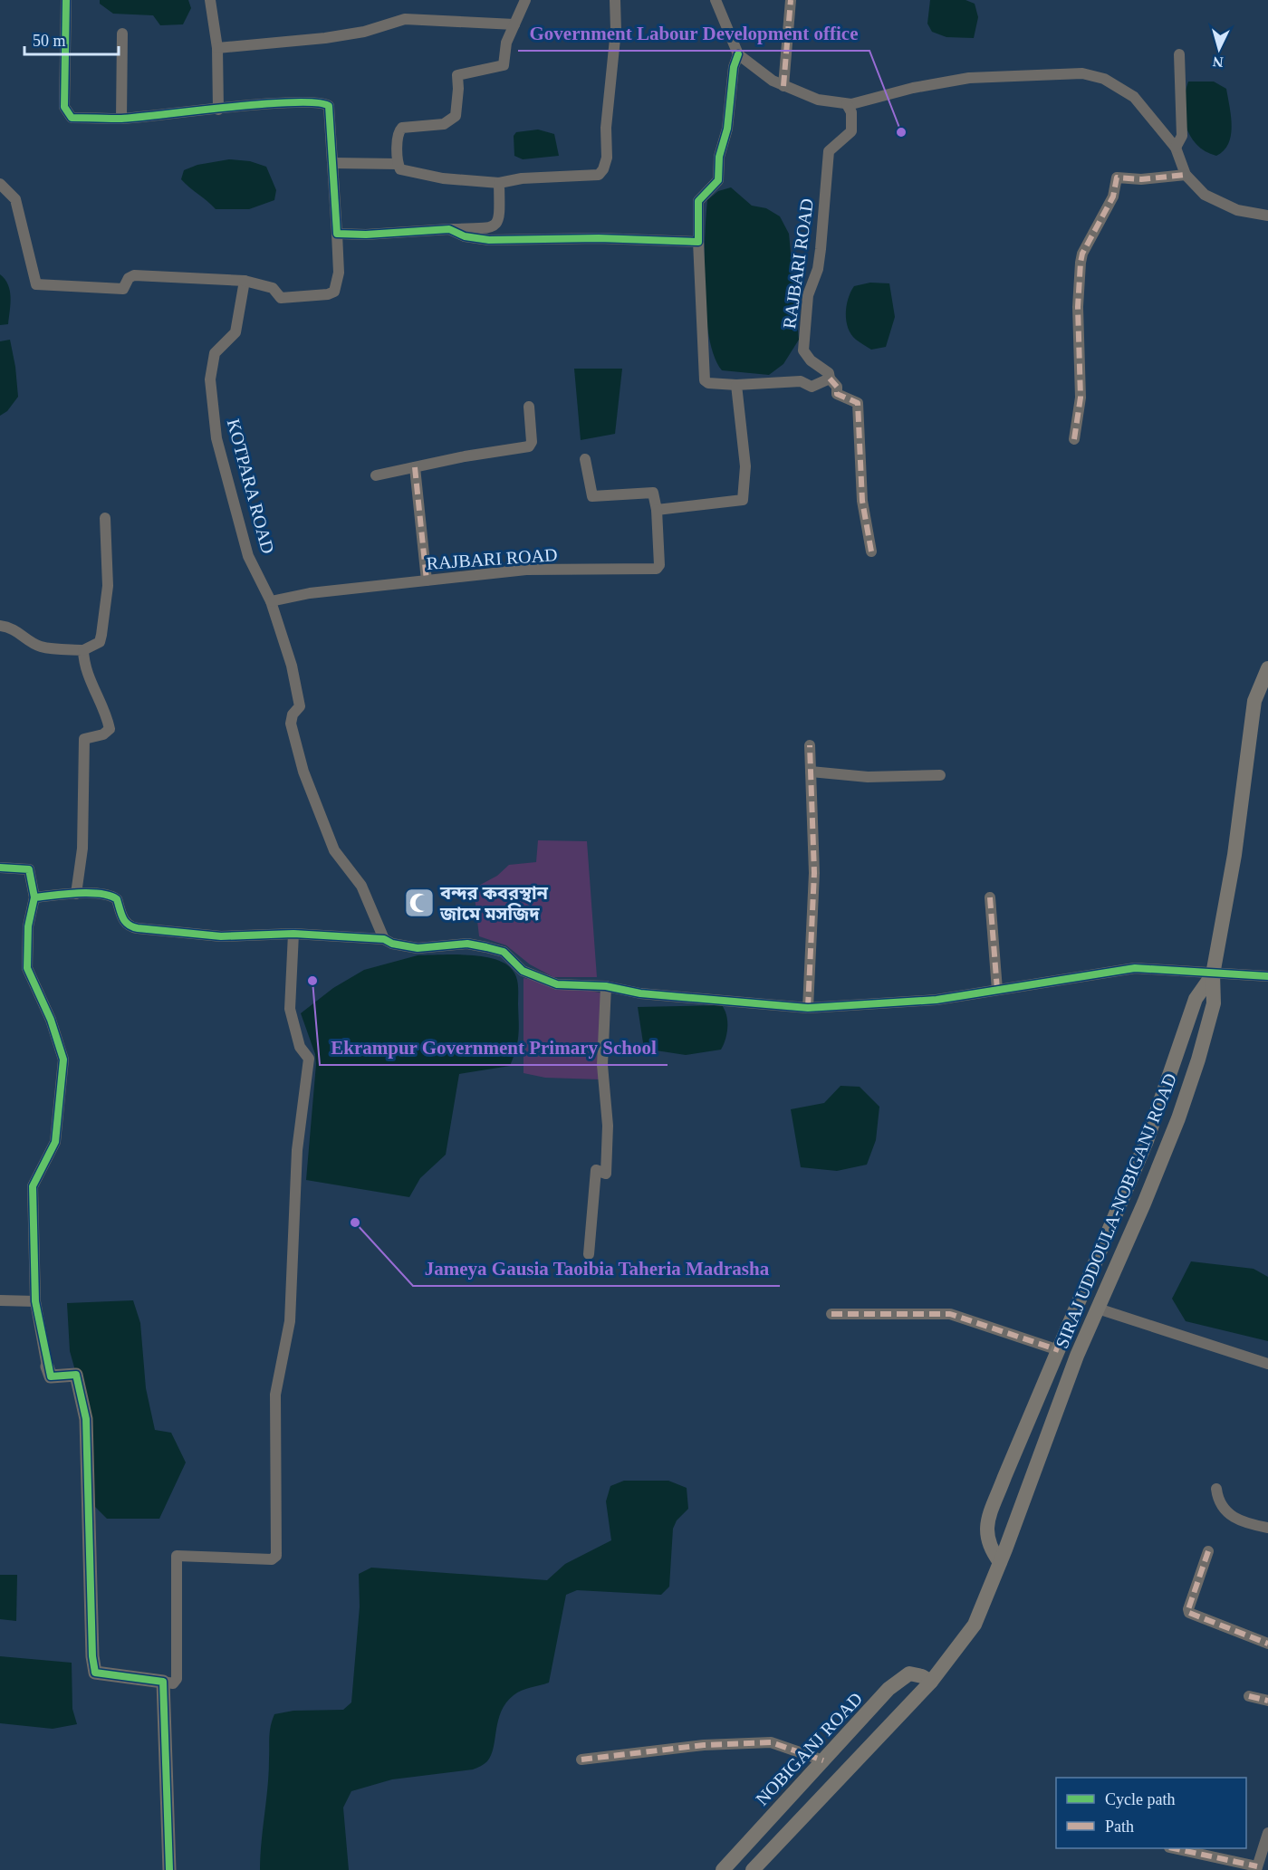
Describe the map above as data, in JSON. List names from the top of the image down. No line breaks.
{"streets":{"main road":["SIRAJ UDDOULA-NOBIGANJ ROAD","NOBIGANJ ROAD"],"street":["RAJBARI ROAD","KOTPARA ROAD"]},"crossings":[["RAJBARI ROAD","KOTPARA ROAD"]],"places":{"other":["Government Labour Development office","Ekrampur Government Primary School","Jameya Gausia Taoibia Taheria Madrasha"],"mosque":["বন্দর কবরস্থান জামে মসজিদ"]},"legend":["Cycle path","Path"],"scale_bar":"50 m","north":"bottom"}
